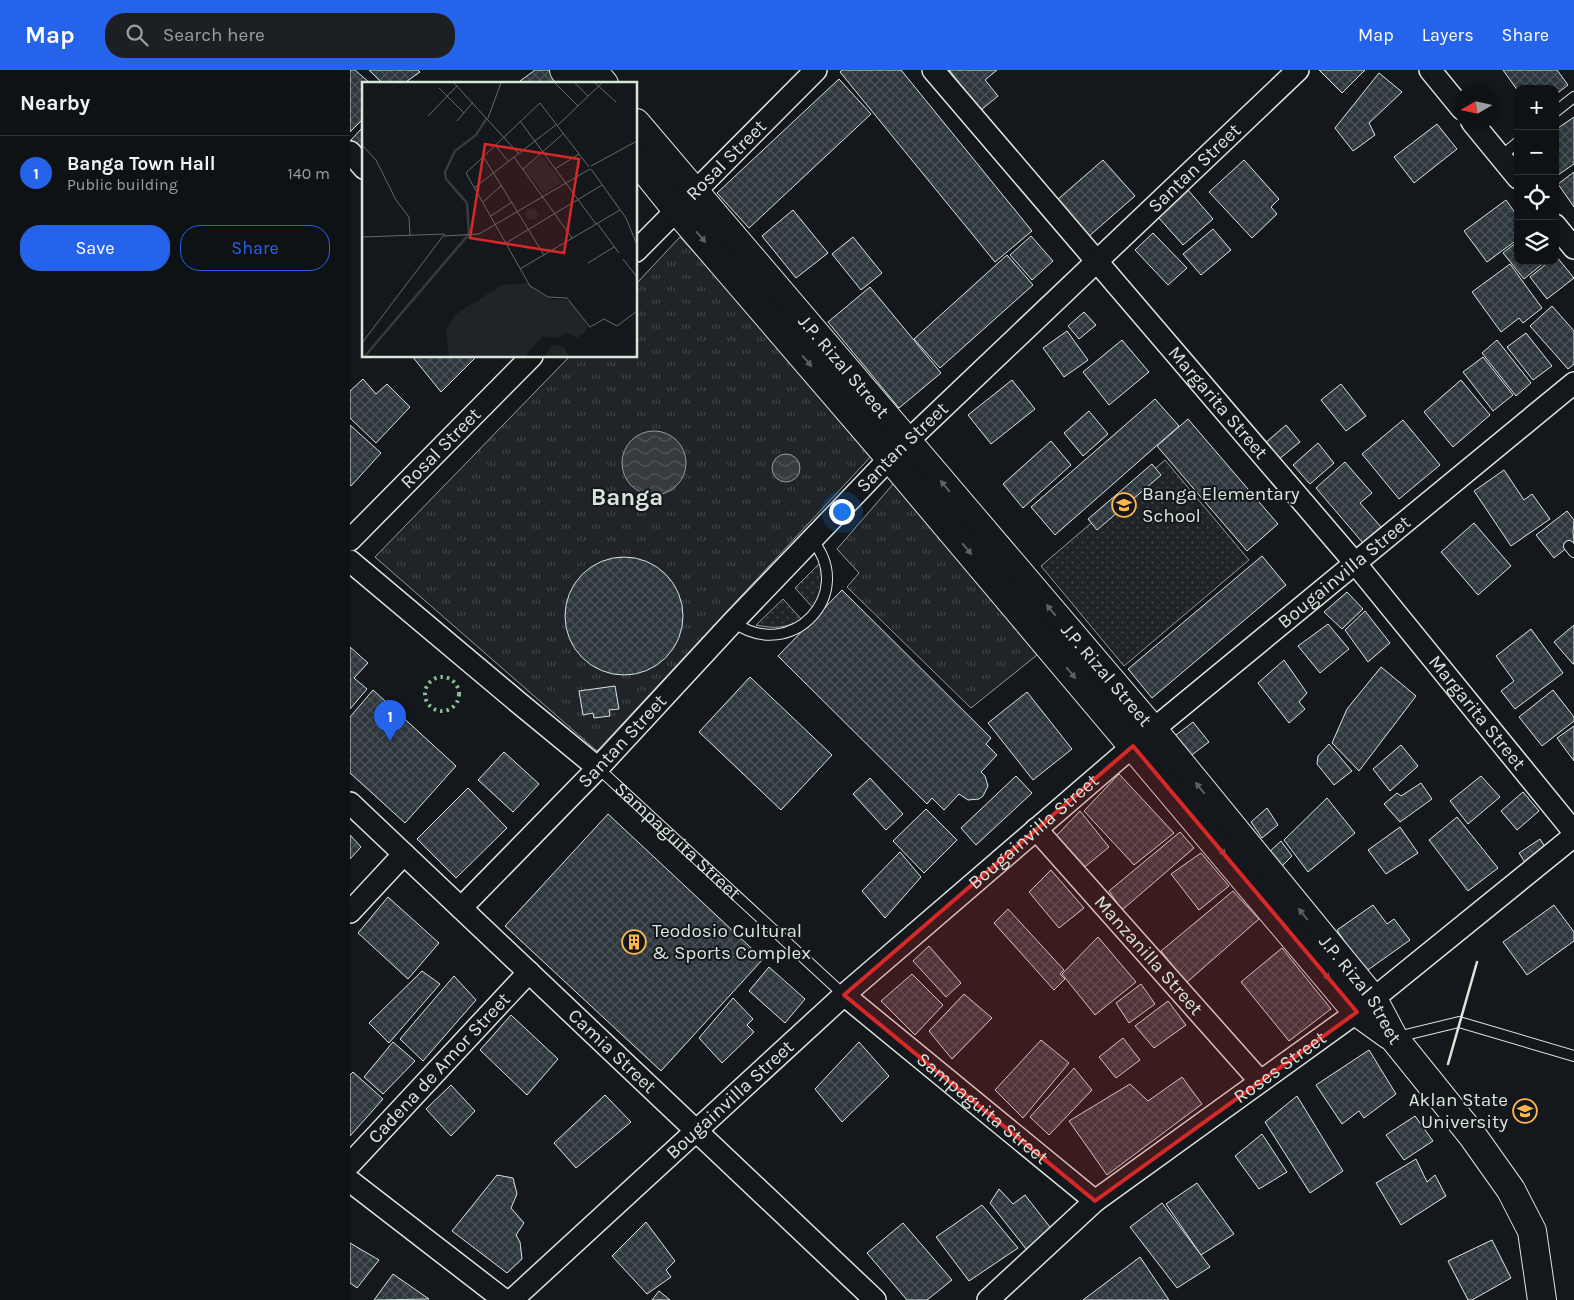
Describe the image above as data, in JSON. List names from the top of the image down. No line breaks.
{"streets":{"main road":["J.P. Rizal Street"],"street":["Rosal Street","Santan Street","Margarita Street","Bougainvilla Street","Sampaguita Street","Manzanilla Street","Camia Street","Roses Street","Cadena de Amor Street"]},"crossings":[["Rosal Street","J.P. Rizal Street"],["Santan Street","J.P. Rizal Street"],["Santan Street","Margarita Street"],["Santan Street","Sampaguita Street"],["Santan Street","Camia Street"],["J.P. Rizal Street","Bougainvilla Street"],["J.P. Rizal Street","Roses Street"],["Margarita Street","Bougainvilla Street"],["Bougainvilla Street","Sampaguita Street"],["Bougainvilla Street","Manzanilla Street"],["Bougainvilla Street","Camia Street"],["Sampaguita Street","Roses Street"],["Manzanilla Street","Roses Street"],["Camia Street","Cadena de Amor Street"]],"districts":["Banga"],"places":{"school or university":["Banga Elementary School","Aklan State University"],"building":["Teodosio Cultural & Sports Complex"]},"north":"left","page":{"header":"Map","search":"Search here","nav":["Map","Layers","Share"],"heading":"Nearby","map_buttons":["+","−"],"list":[{"mark":"1","name":"Banga Town Hall","note":"Public building","value":"140 m"}],"buttons":["Save","Share"],"pins":"1"}}
